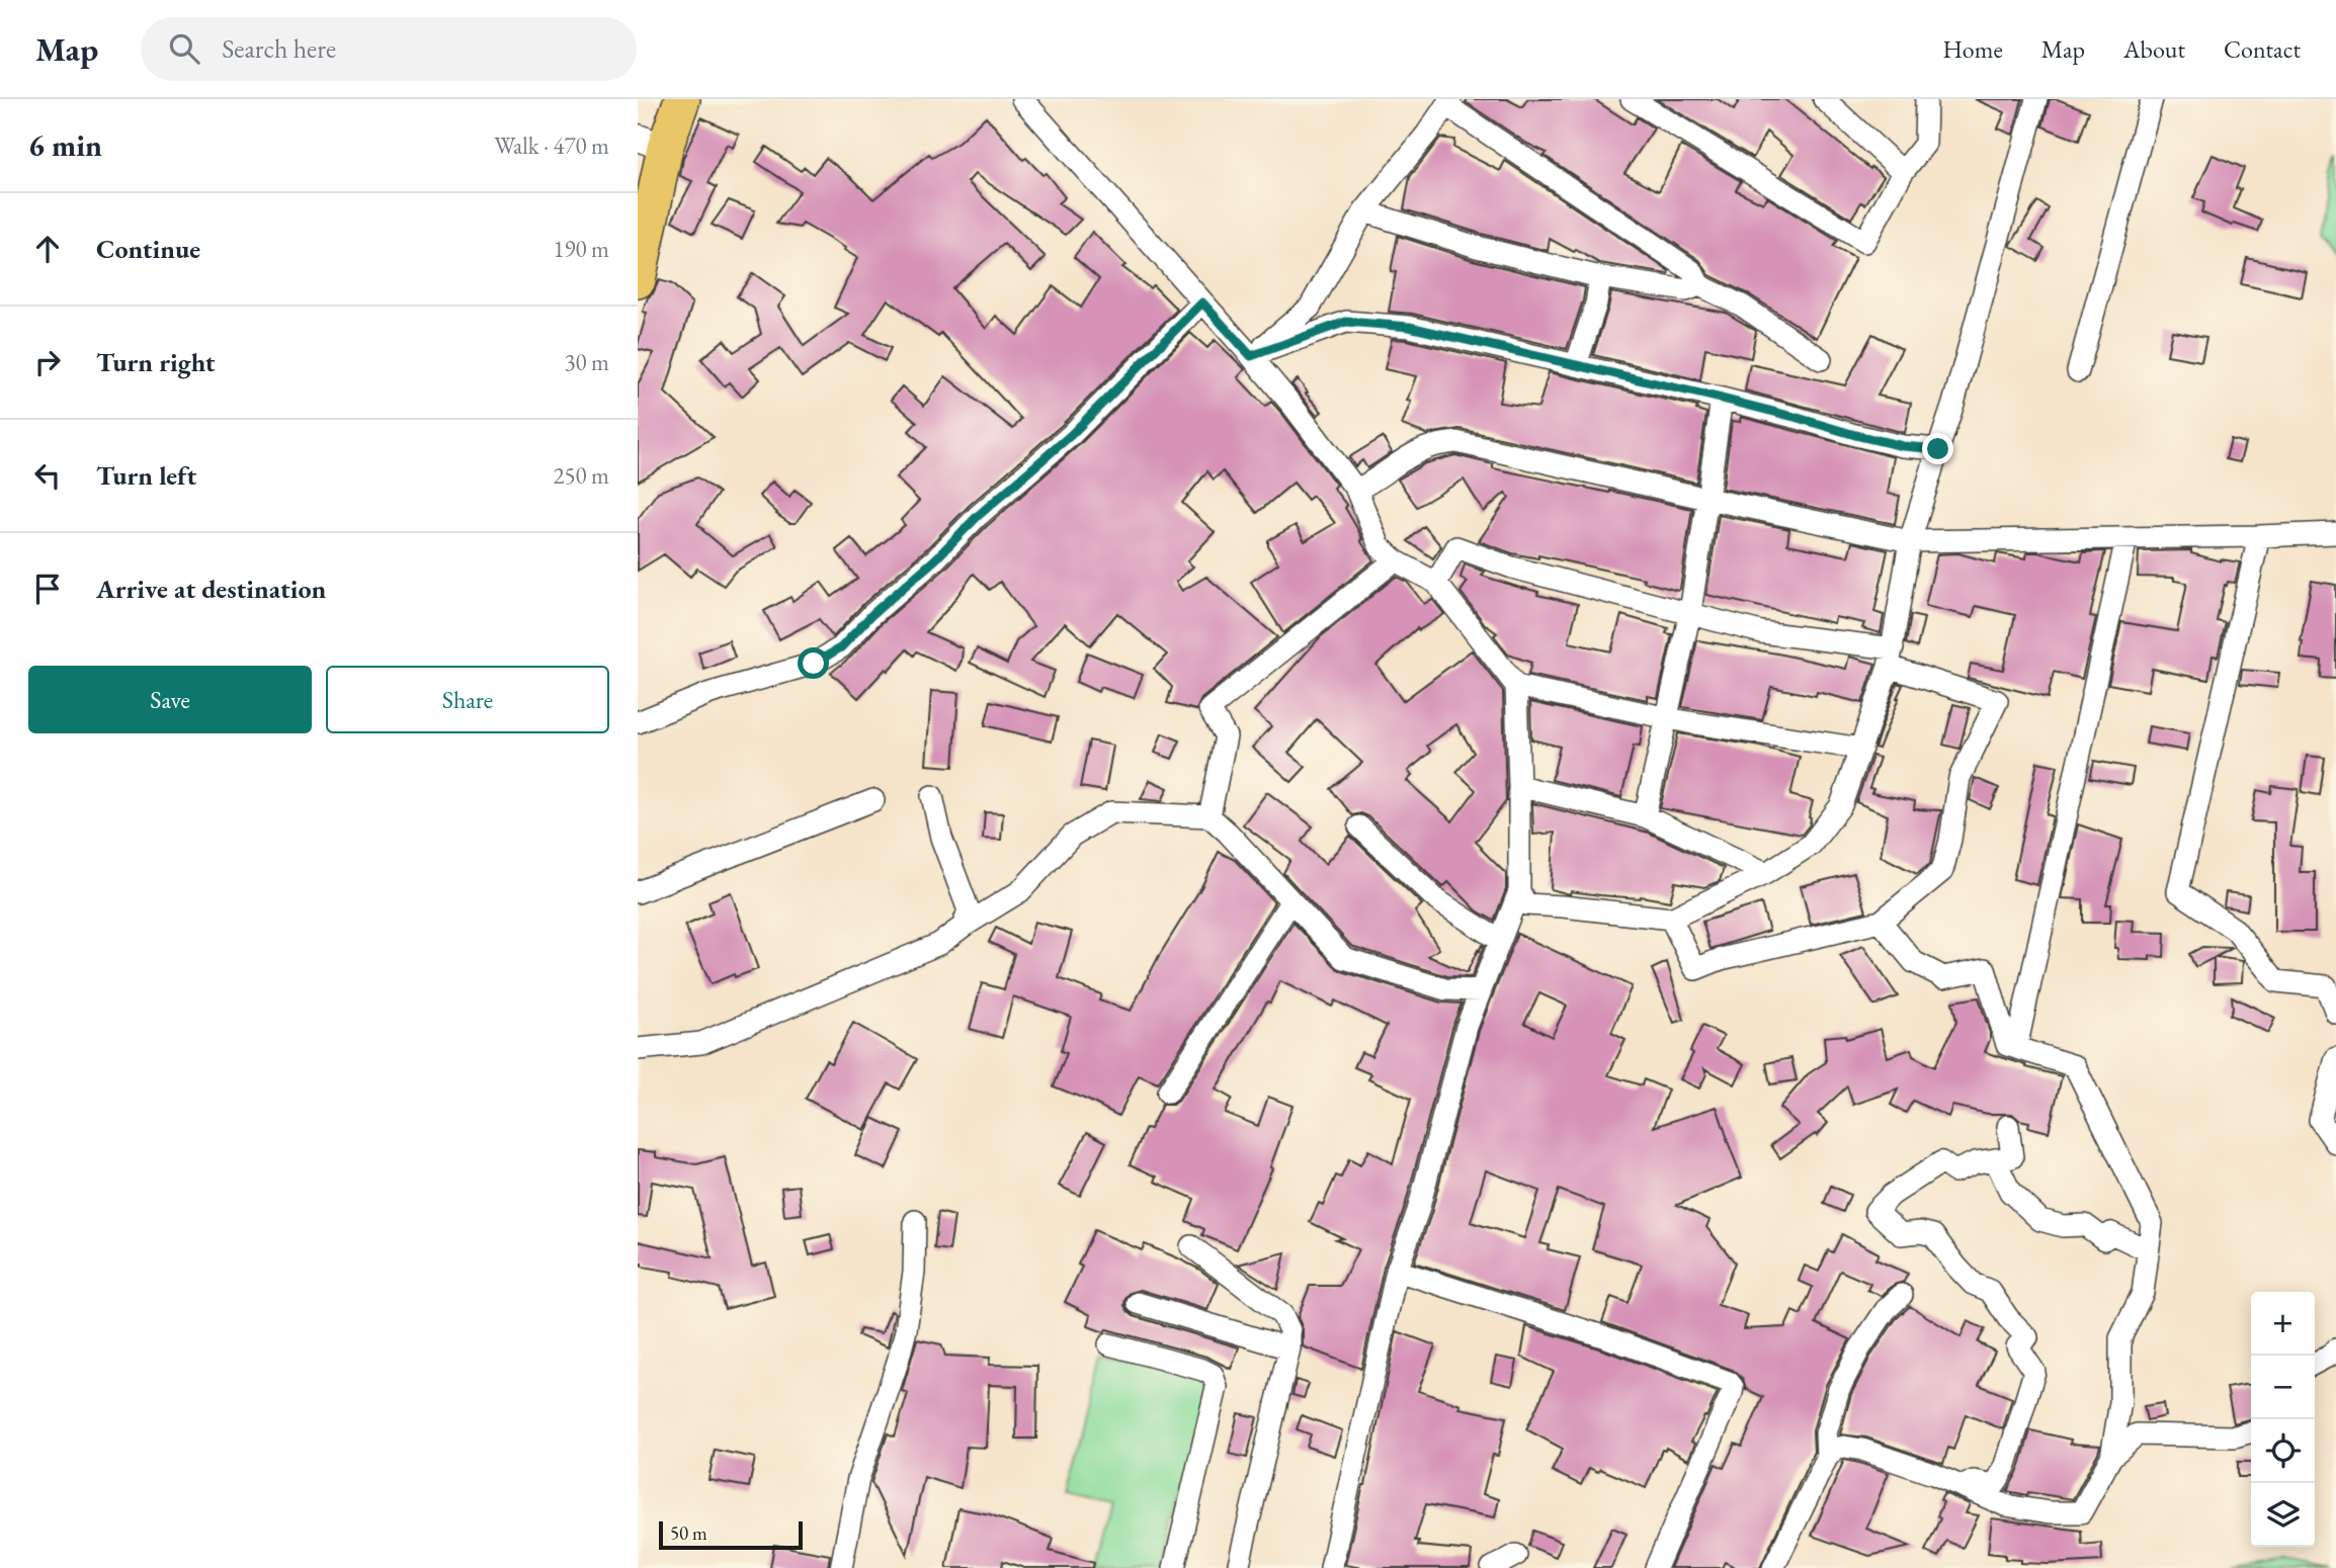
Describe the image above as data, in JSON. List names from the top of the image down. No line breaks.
{"scale_bar":"50 m","page":{"header":"Map","search":"Search here","nav":["Home","Map","About","Contact"],"heading":["6 min","Walk · 470 m"],"list":[["Continue","190 m"],["Turn right","30 m"],["Turn left","250 m"],"Arrive at destination"],"buttons":["Save","Share"],"map_buttons":["+","−"],"scale":"50 m"}}
